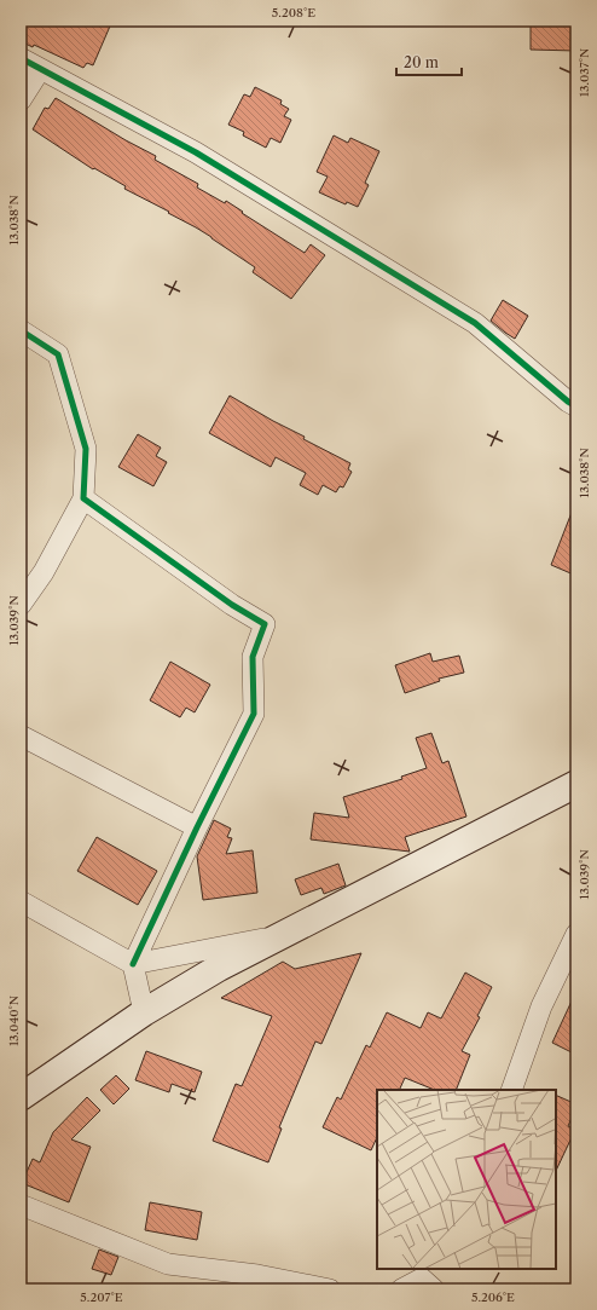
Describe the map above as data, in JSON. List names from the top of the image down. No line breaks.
{"scale_bar":"20 m","coordinates":["5.208°E","13.037°N","13.038°N","13.039°N","13.040°N","5.207°E","5.206°E"]}
